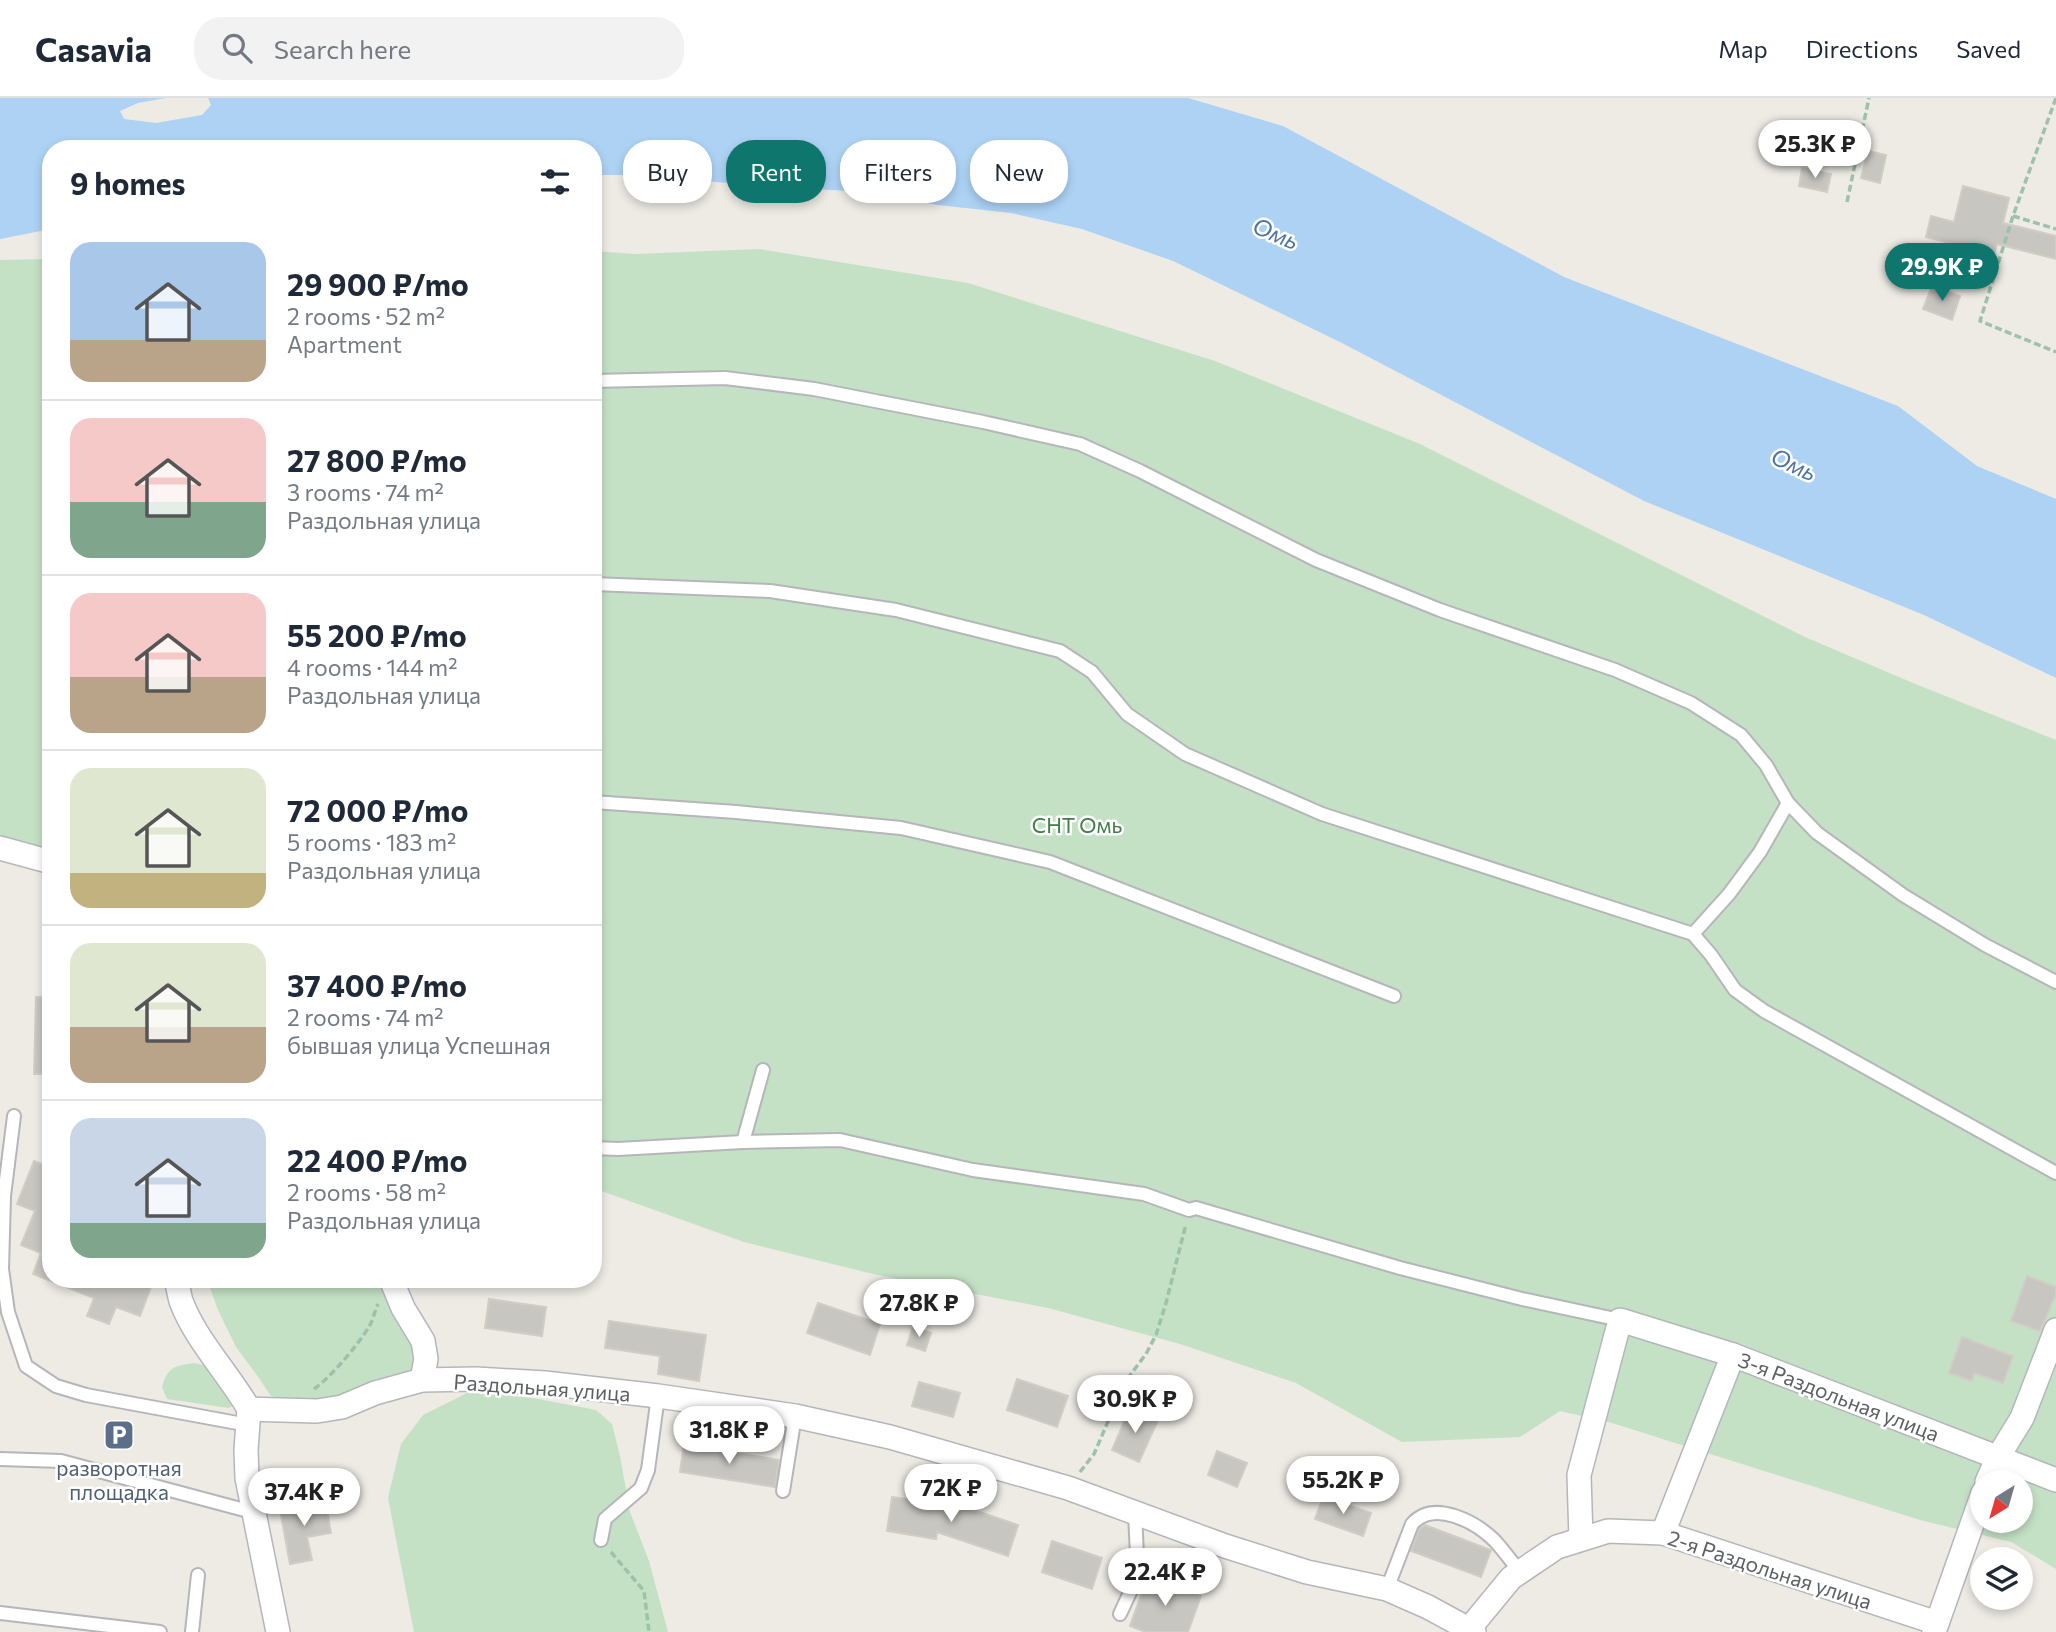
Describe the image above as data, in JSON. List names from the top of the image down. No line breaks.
{"streets":{"street":["Раздольная улица","3-я Раздольная улица","2-я Раздольная улица"]},"crossings":[["Раздольная улица","2-я Раздольная улица"]],"water":["Омь"],"parks":["СНТ Омь"],"places":{"parking":["разворотная площадка"]},"north":"bottom left","page":{"header":"Casavia","search":"Search here","nav":["Map","Directions","Saved"],"price":["25.3K ₽","29.9K ₽","27.8K ₽","30.9K ₽","31.8K ₽","55.2K ₽","72K ₽","37.4K ₽","22.4K ₽"],"chip":["Buy","Rent","Filters","New"],"heading":"9 homes","list":[{"name":"29 900 ₽/mo","note":"2 rooms · 52 m² · Apartment"},{"name":"27 800 ₽/mo","note":"3 rooms · 74 m² · Раздольная улица"},{"name":"55 200 ₽/mo","note":"4 rooms · 144 m² · Раздольная улица"},{"name":"72 000 ₽/mo","note":"5 rooms · 183 m² · Раздольная улица"},{"name":"37 400 ₽/mo","note":"2 rooms · 74 m² · бывшая улица Успешная"},{"name":"22 400 ₽/mo","note":"2 rooms · 58 m² · Раздольная улица"}]}}
